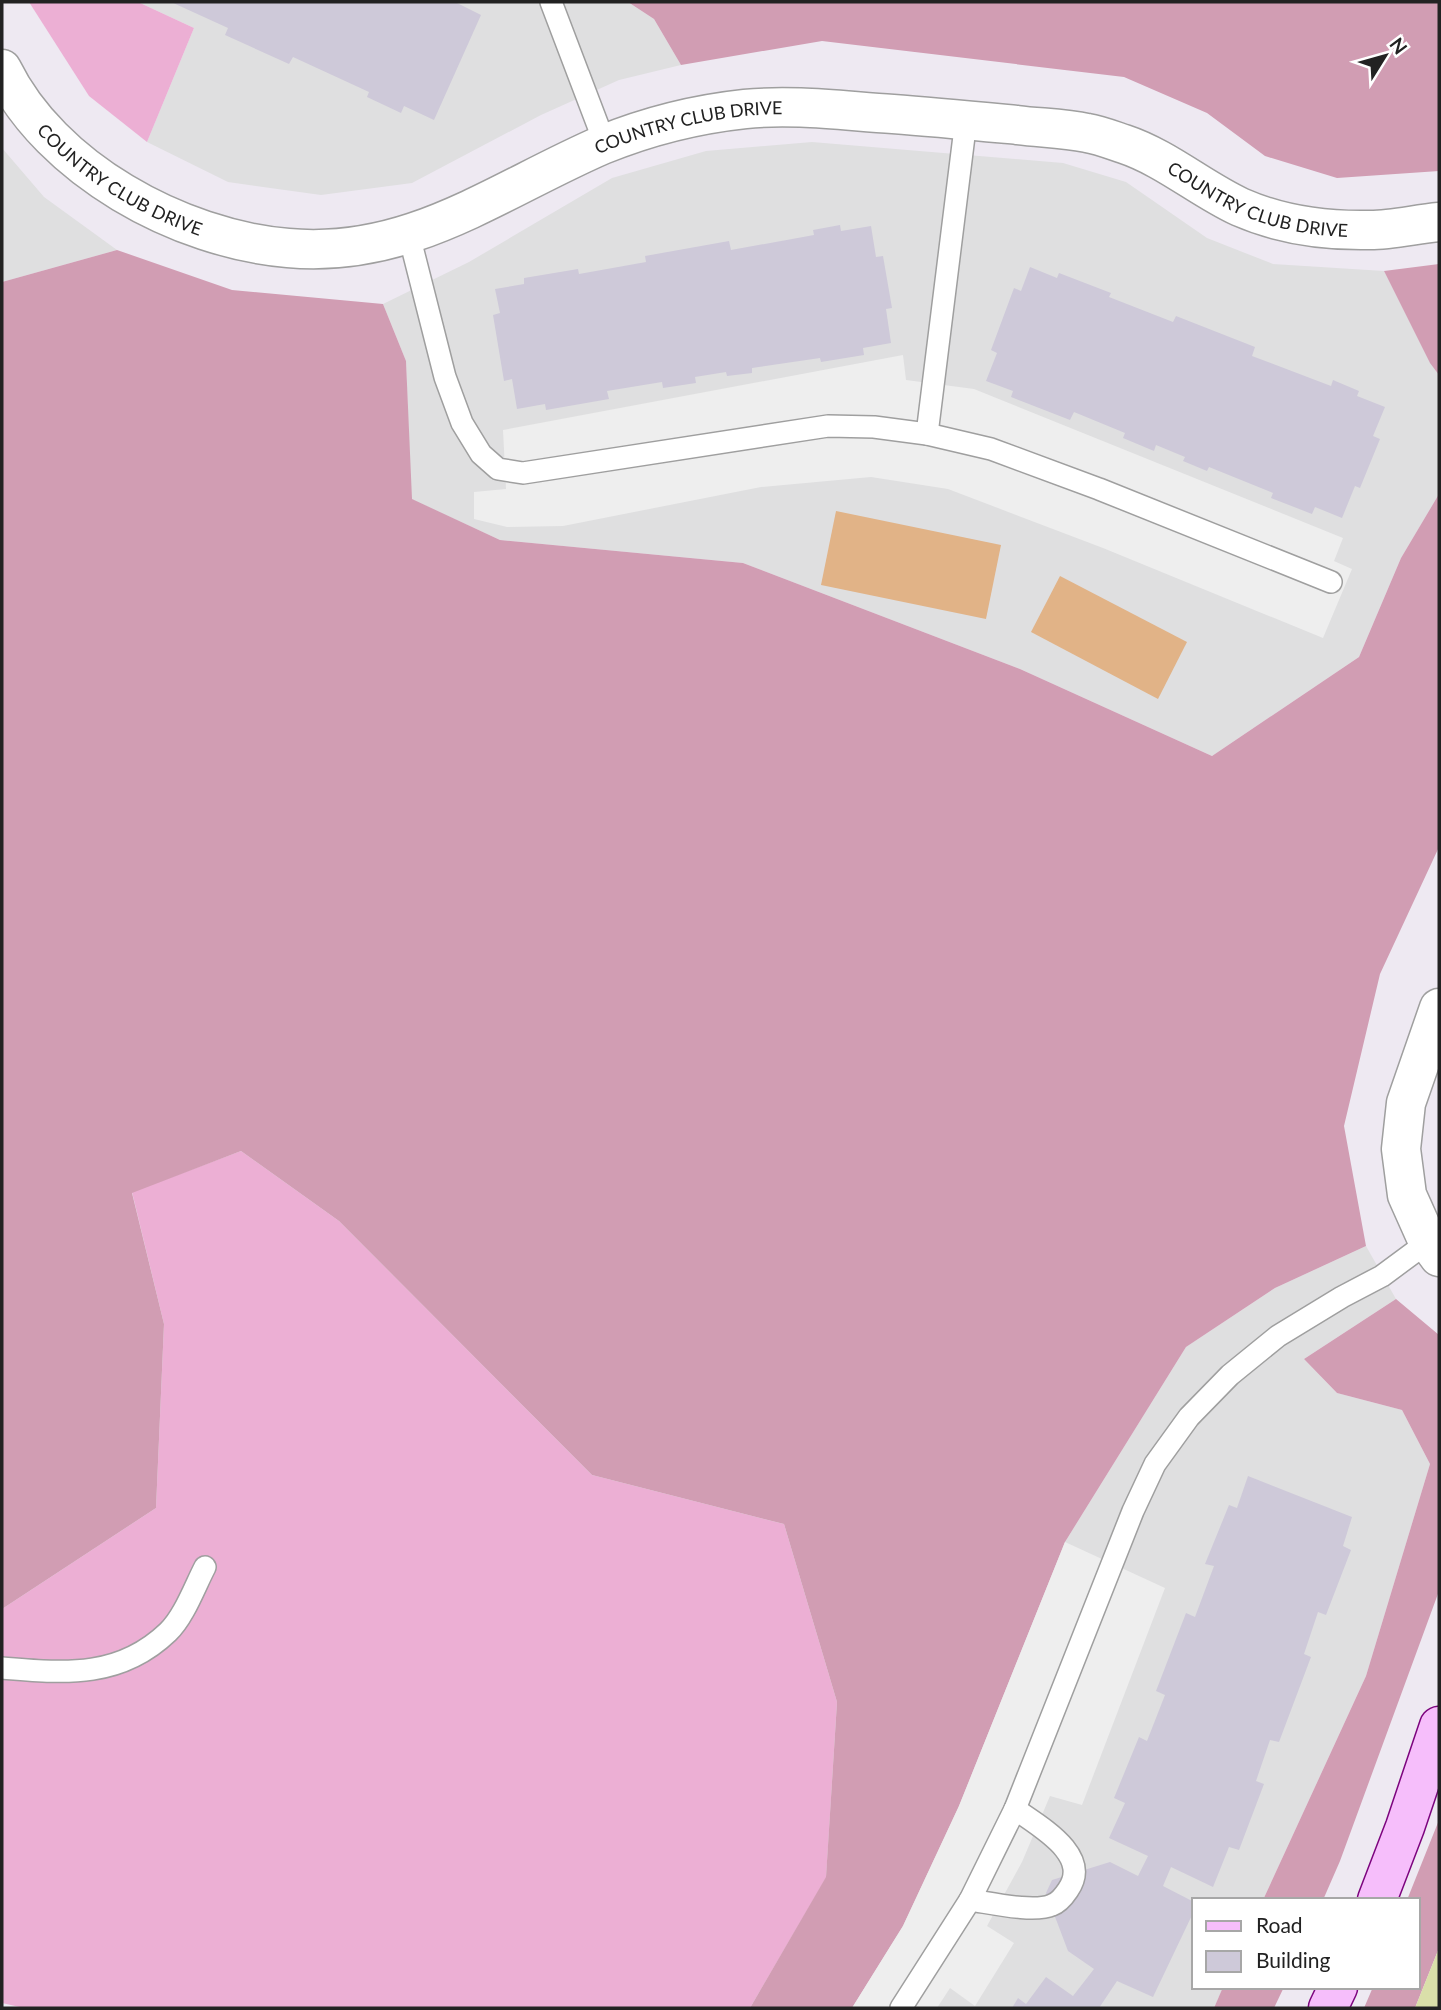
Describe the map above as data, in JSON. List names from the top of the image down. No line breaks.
{"streets":{"street":["COUNTRY CLUB DRIVE"]},"legend":["Road","Building"],"north":"top right"}
